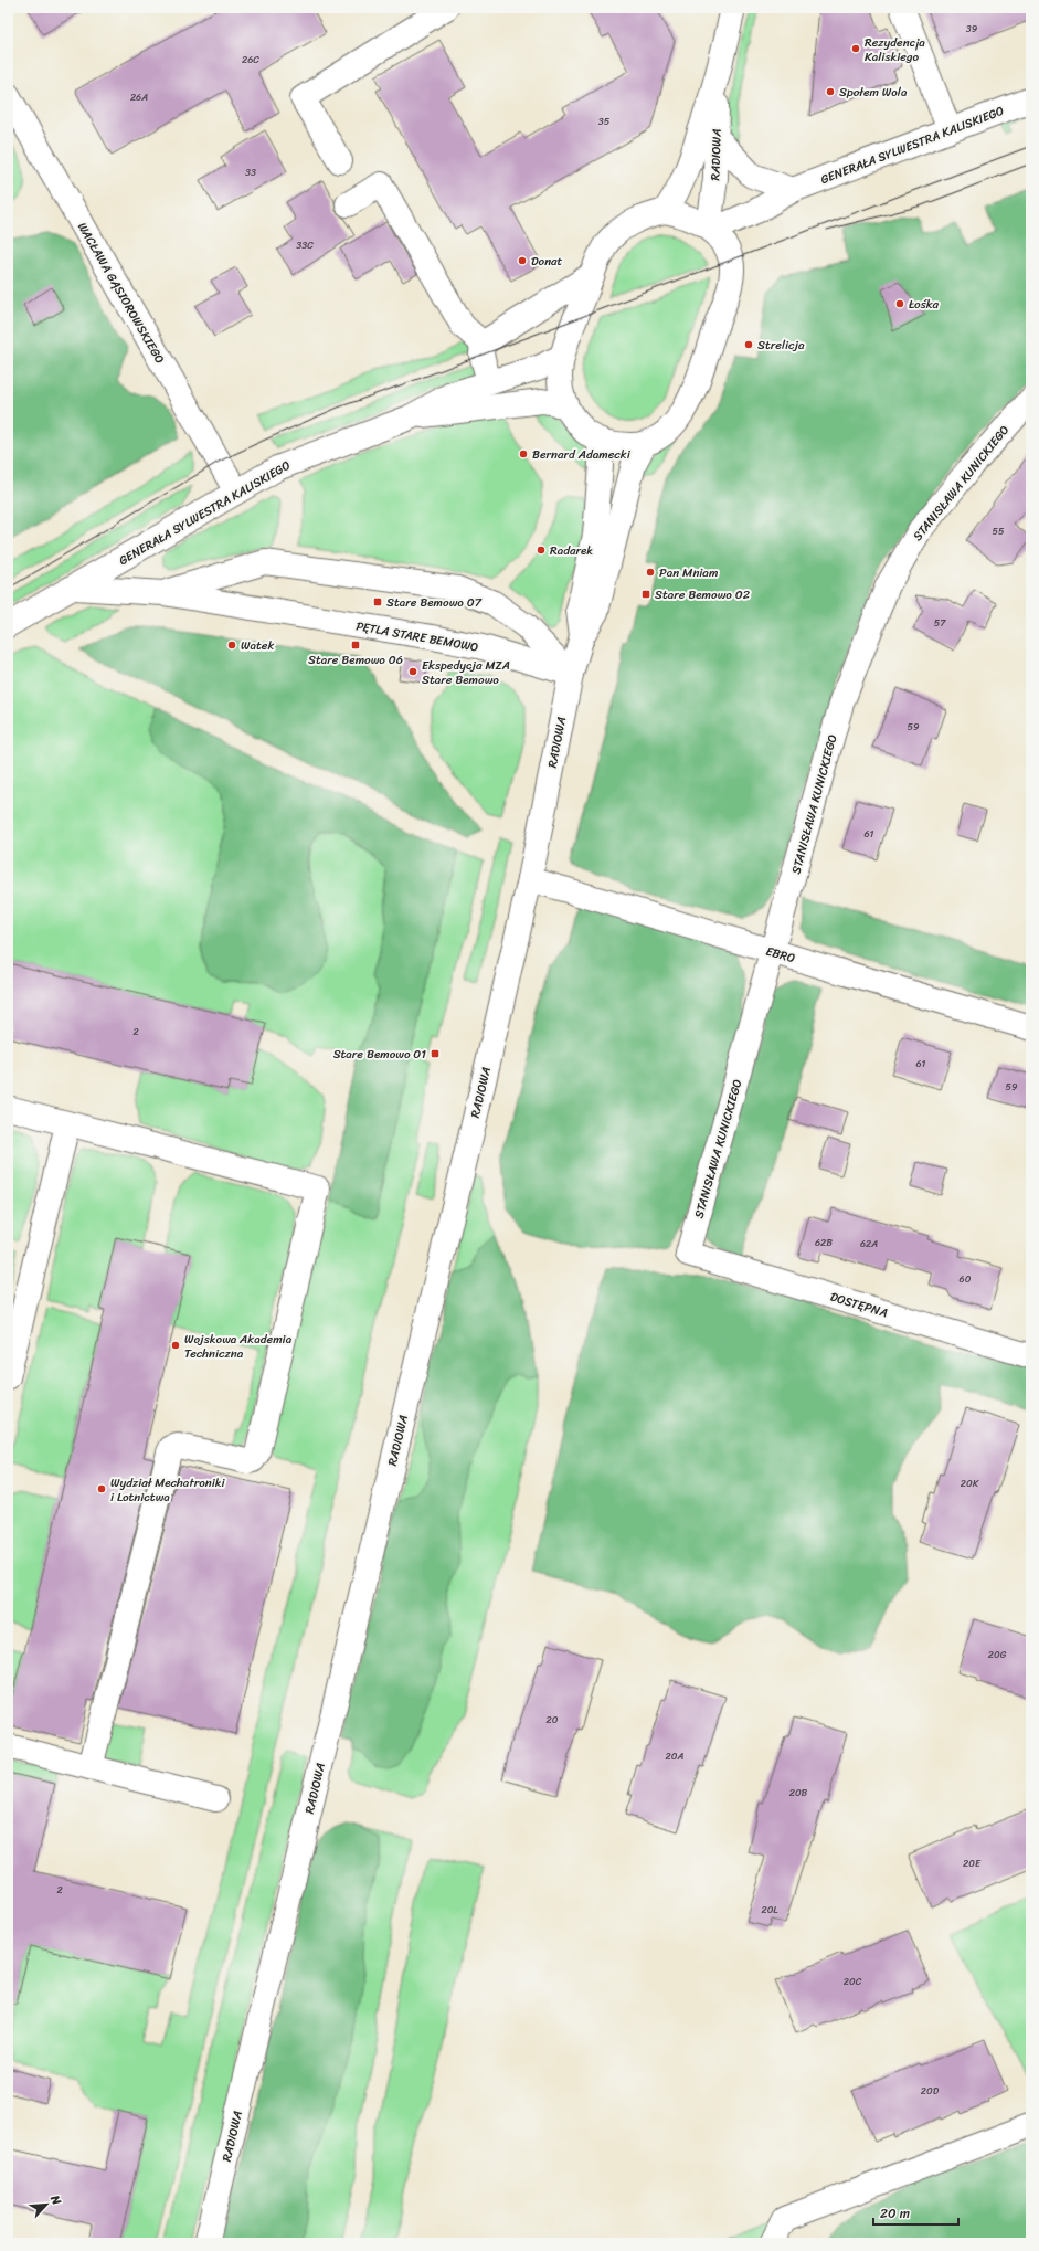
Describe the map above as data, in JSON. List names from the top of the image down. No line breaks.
{"streets":{"street":["GENERAŁA SYLWESTRA KALISKIEGO","RADIOWA","WACŁAWA GĄSIOROWSKIEGO","STANISŁAWA KUNICKIEGO","PĘTLA STARE BEMOWO","EBRO","DOSTĘPNA"]},"crossings":[["GENERAŁA SYLWESTRA KALISKIEGO","RADIOWA"],["GENERAŁA SYLWESTRA KALISKIEGO","WACŁAWA GĄSIOROWSKIEGO"],["GENERAŁA SYLWESTRA KALISKIEGO","PĘTLA STARE BEMOWO"],["RADIOWA","PĘTLA STARE BEMOWO"],["RADIOWA","EBRO"],["STANISŁAWA KUNICKIEGO","EBRO"],["STANISŁAWA KUNICKIEGO","DOSTĘPNA"]],"places":{"other":["Rezydencja Kaliskiego","Społem Wola","Donat","Łośka","Strelicja","Bernard Adamecki","Radarek","Pan Mniam","Watek","Ekspedycja MZA Stare Bemowo","Wojskowa Akademia Techniczna","Wydział Mechatroniki i Lotnictwa"],"transit":["Stare Bemowo 02","Stare Bemowo 07","Stare Bemowo 06","Stare Bemowo 01"]},"house_numbers":["39","26C","26A","35","33","33C","55","57","59","61","2","61","59","62B","62A","60","20K","20G","20","20A","20B","20E","2","20L","20C","20D"],"scale_bar":"20 m","north":"top right"}
